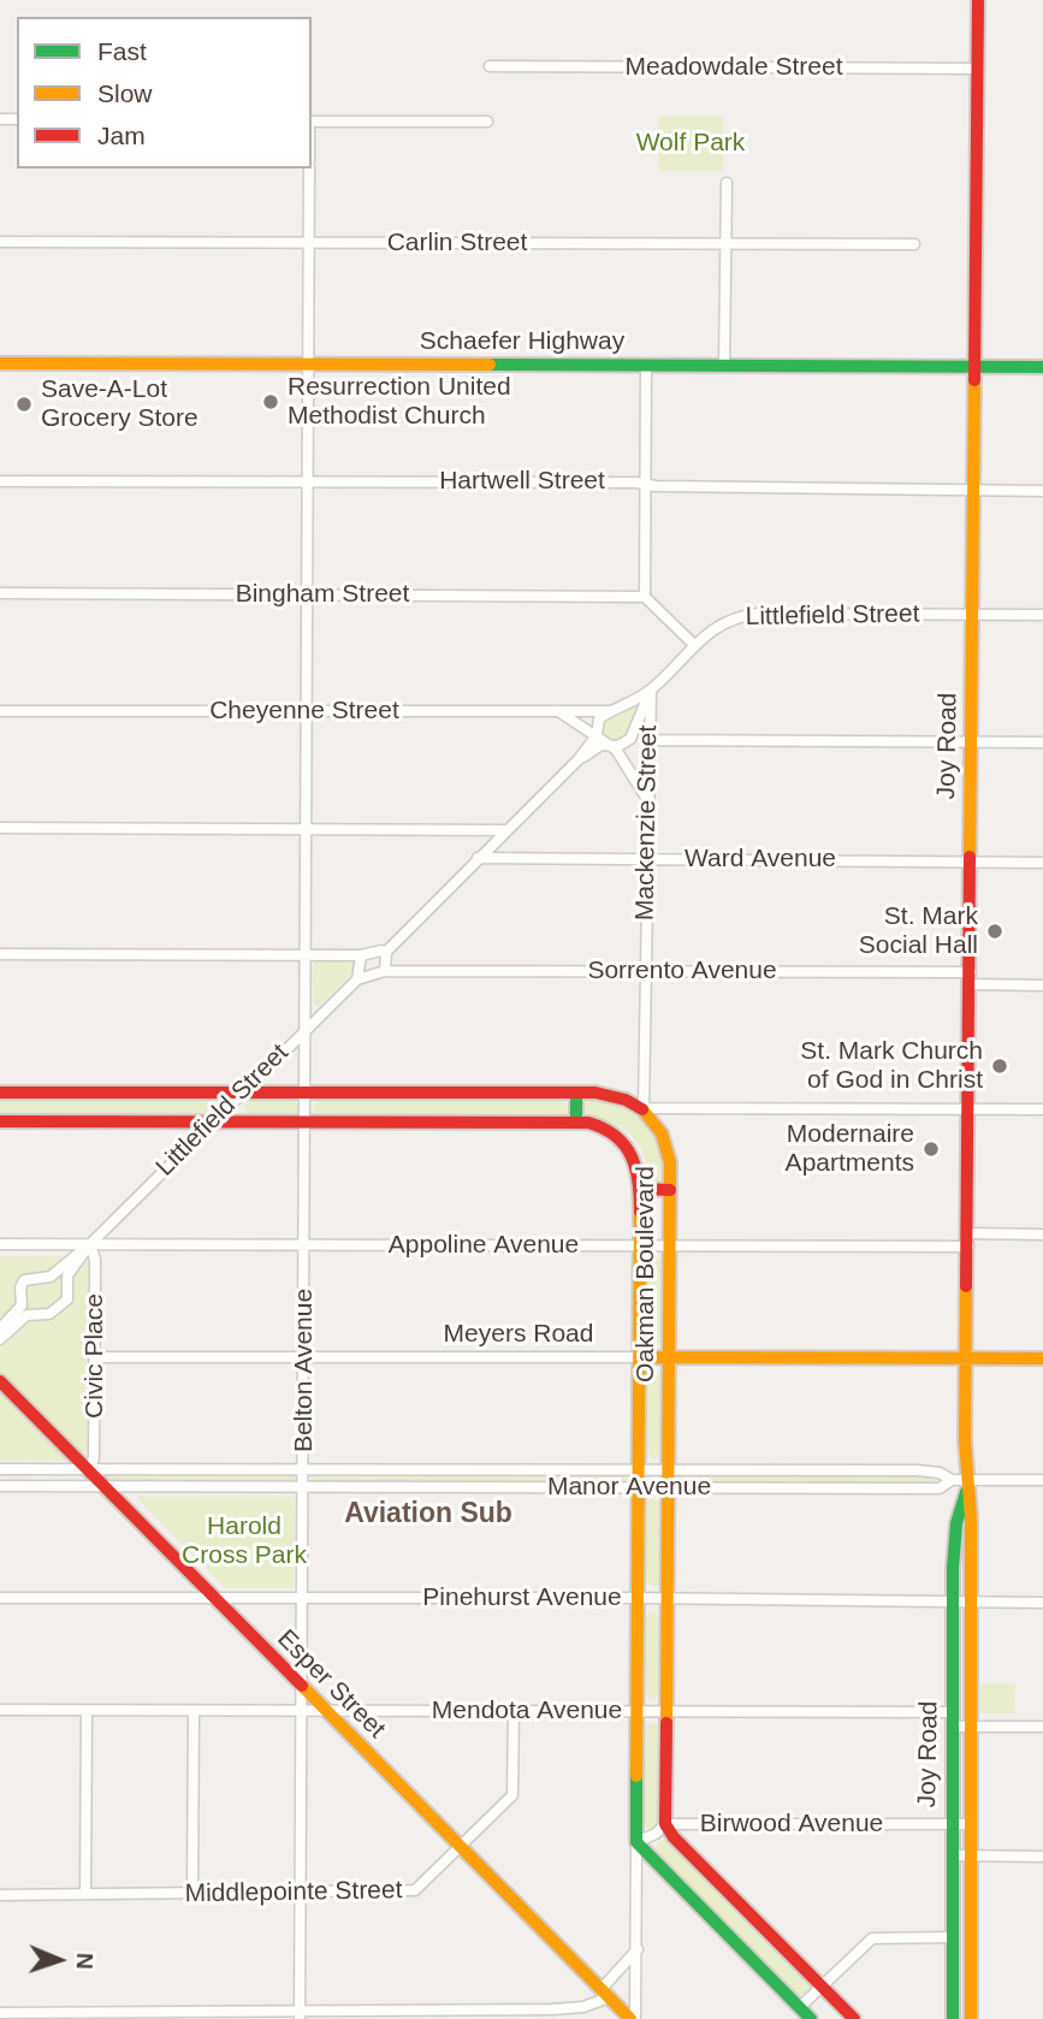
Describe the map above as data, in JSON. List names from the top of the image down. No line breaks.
{"streets":{"street":["Meadowdale Street","Carlin Street","Schaefer Highway","Hartwell Street","Bingham Street","Littlefield Street","Cheyenne Street","Joy Road","Mackenzie Street","Ward Avenue","Sorrento Avenue","Appoline Avenue","Oakman Boulevard","Meyers Road","Civic Place","Belton Avenue","Manor Avenue","Pinehurst Avenue","Esper Street","Mendota Avenue","Birwood Avenue","Middlepointe Street"]},"crossings":[["Meadowdale Street","Joy Road"],["Schaefer Highway","Joy Road"],["Hartwell Street","Joy Road"],["Littlefield Street","Cheyenne Street"],["Littlefield Street","Joy Road"],["Littlefield Street","Mackenzie Street"],["Littlefield Street","Ward Avenue"],["Littlefield Street","Sorrento Avenue"],["Littlefield Street","Appoline Avenue"],["Littlefield Street","Oakman Boulevard"],["Littlefield Street","Civic Place"],["Littlefield Street","Belton Avenue"],["Joy Road","Ward Avenue"],["Joy Road","Sorrento Avenue"],["Joy Road","Appoline Avenue"],["Joy Road","Meyers Road"],["Joy Road","Manor Avenue"],["Joy Road","Pinehurst Avenue"],["Joy Road","Mendota Avenue"],["Joy Road","Birwood Avenue"],["Mackenzie Street","Ward Avenue"],["Mackenzie Street","Sorrento Avenue"],["Mackenzie Street","Oakman Boulevard"],["Appoline Avenue","Oakman Boulevard"],["Appoline Avenue","Civic Place"],["Appoline Avenue","Belton Avenue"],["Oakman Boulevard","Meyers Road"],["Oakman Boulevard","Belton Avenue"],["Oakman Boulevard","Manor Avenue"],["Oakman Boulevard","Pinehurst Avenue"],["Oakman Boulevard","Mendota Avenue"],["Oakman Boulevard","Birwood Avenue"],["Meyers Road","Civic Place"],["Meyers Road","Belton Avenue"],["Civic Place","Manor Avenue"],["Civic Place","Esper Street"],["Belton Avenue","Manor Avenue"],["Belton Avenue","Pinehurst Avenue"],["Belton Avenue","Esper Street"],["Belton Avenue","Mendota Avenue"],["Belton Avenue","Middlepointe Street"],["Manor Avenue","Esper Street"],["Pinehurst Avenue","Esper Street"],["Esper Street","Mendota Avenue"],["Esper Street","Middlepointe Street"],["Mendota Avenue","Middlepointe Street"]],"districts":["Aviation Sub"],"parks":["Wolf Park","Harold Cross Park"],"places":["Resurrection United Methodist Church","Save-A-Lot Grocery Store","St. Mark Social Hall","St. Mark Church of God in Christ","Modernaire Apartments"],"legend":["Fast","Slow","Jam"],"north":"right"}
